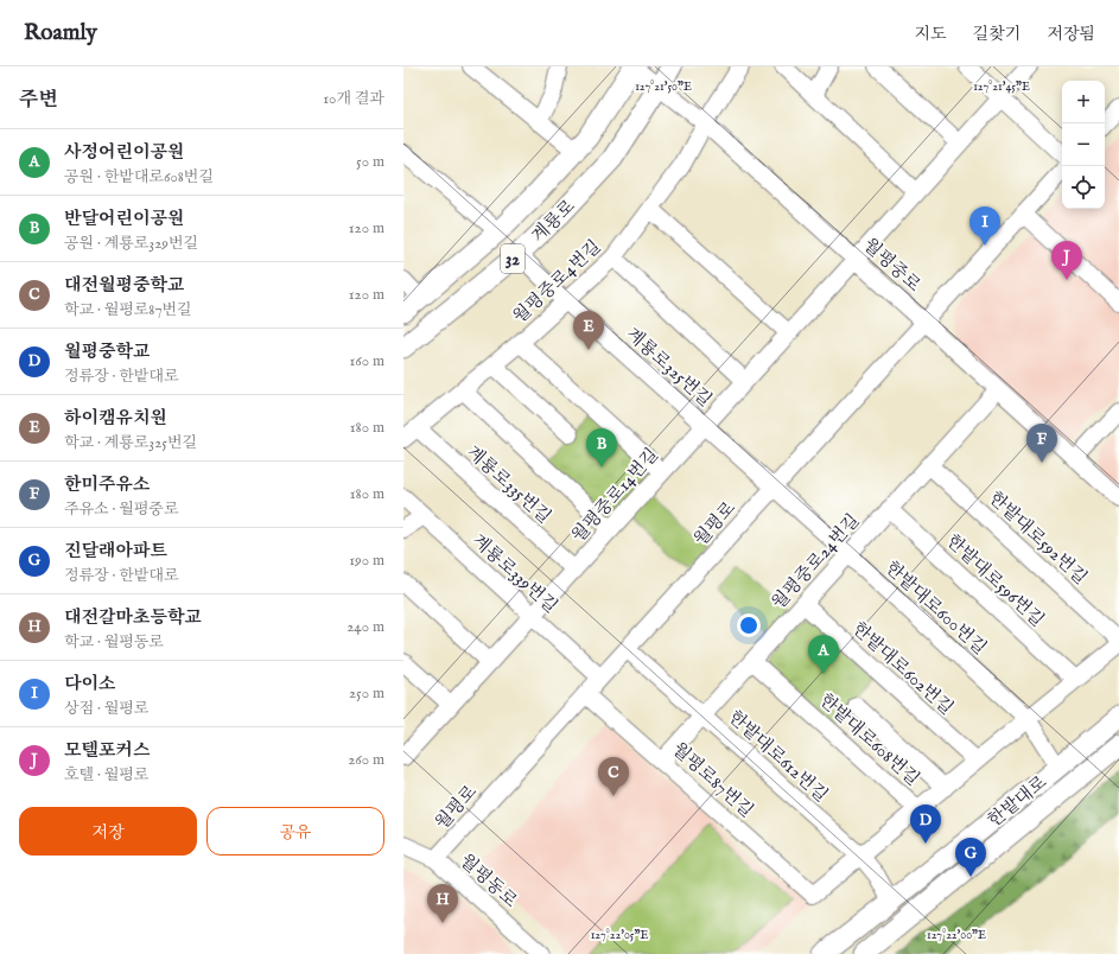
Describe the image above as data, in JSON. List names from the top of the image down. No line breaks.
{"streets":{"main road":["계룡로","32","한밭대로"],"street":["월평중로","월평중로4번길","계룡로325번길","계룡로335번길","월평중로14번길","월평로","한밭대로592번길","월평중로24번길","계룡로339번길","한밭대로596번길","한밭대로600번길","한밭대로602번길","한밭대로608번길","한밭대로612번길","월평로87번길","월평동로"]},"crossings":[["계룡로","월평중로"],["계룡로","계룡로325번길"],["월평중로","월평중로4번길"],["월평중로","월평중로14번길"],["월평중로","월평로"],["월평중로","월평중로24번길"],["월평중로4번길","계룡로325번길"],["월평중로4번길","계룡로335번길"],["계룡로325번길","월평중로14번길"],["계룡로325번길","월평로"],["계룡로325번길","한밭대로600번길"],["계룡로335번길","월평중로14번길"],["월평중로14번길","계룡로339번길"],["월평로","계룡로339번길"],["월평로","한밭대로600번길"],["월평로","한밭대로612번길"],["월평로","월평로87번길"],["월평로","월평동로"],["한밭대로592번길","월평중로24번길"],["월평중로24번길","한밭대로596번길"],["월평중로24번길","한밭대로600번길"],["월평중로24번길","한밭대로602번길"],["월평중로24번길","한밭대로608번길"],["월평중로24번길","한밭대로612번길"],["월평중로24번길","월평로87번길"],["한밭대로600번길","한밭대로"],["한밭대로612번길","월평로87번길"],["한밭대로612번길","한밭대로"]],"page":{"header":"Roamly","nav":["지도","길찾기","저장됨"],"heading":["주변","10개 결과"],"map_buttons":["+","−"],"list":[{"mark":"A","name":"사정어린이공원","note":"공원 · 한밭대로608번길","value":"50 m"},{"mark":"B","name":"반달어린이공원","note":"공원 · 계룡로329번길","value":"120 m"},{"mark":"C","name":"대전월평중학교","note":"학교 · 월평로87번길","value":"120 m"},{"mark":"D","name":"월평중학교","note":"정류장 · 한밭대로","value":"160 m"},{"mark":"E","name":"하이캠유치원","note":"학교 · 계룡로325번길","value":"180 m"},{"mark":"F","name":"한미주유소","note":"주유소 · 월평중로","value":"180 m"},{"mark":"G","name":"진달래아파트","note":"정류장 · 한밭대로","value":"190 m"},{"mark":"H","name":"대전갈마초등학교","note":"학교 · 월평동로","value":"240 m"},{"mark":"I","name":"다이소","note":"상점 · 월평로","value":"250 m"},{"mark":"J","name":"모텔포커스","note":"호텔 · 월평로","value":"260 m"}],"pins":["I","J","E","F","B","A","C","D","G","H"],"buttons":["저장","공유"]},"coordinates":["127°21'45\"E","127°21'50\"E","127°22'05\"E","127°22'00\"E"]}
